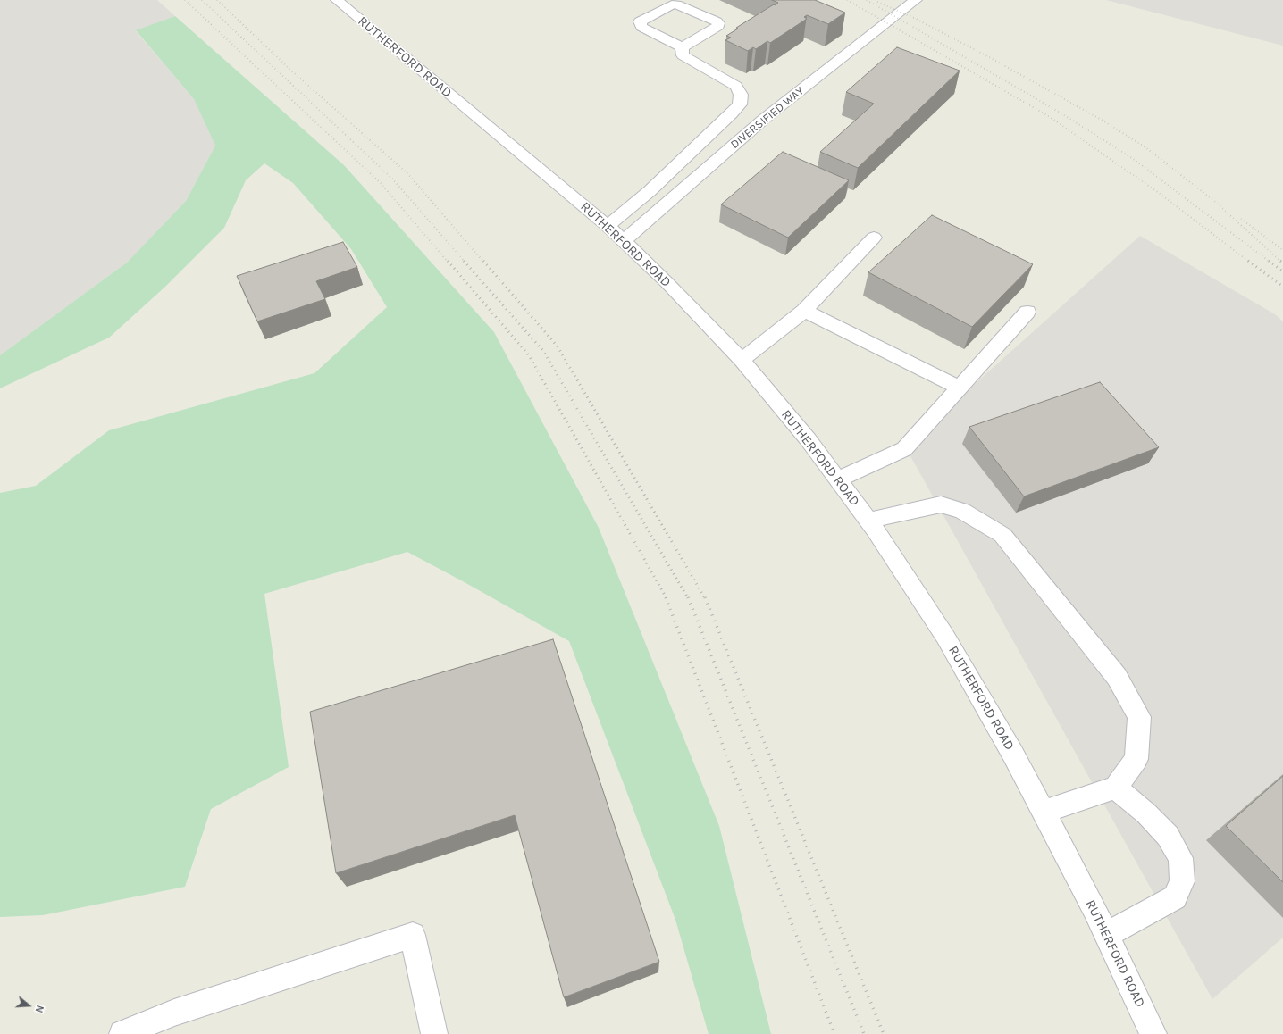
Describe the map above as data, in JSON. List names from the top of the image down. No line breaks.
{"streets":{"street":["RUTHERFORD ROAD","DIVERSIFIED WAY"]},"crossings":[["RUTHERFORD ROAD","DIVERSIFIED WAY"]],"north":"right"}
